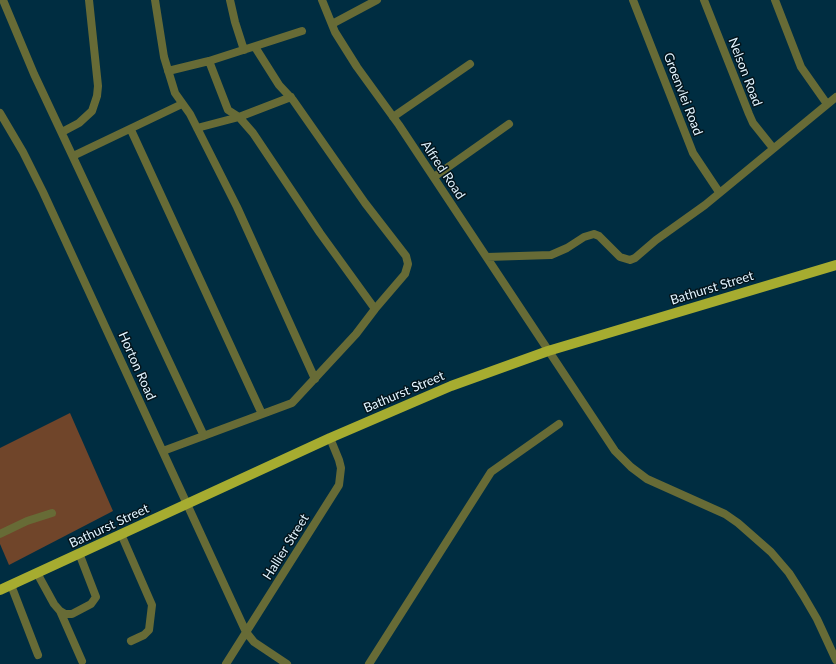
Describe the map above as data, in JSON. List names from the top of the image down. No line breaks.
{"streets":{"main road":["Bathurst Street"],"street":["Nelson Road","Groenvlei Road","Alfred Road","Horton Road","Hallier Street"]},"crossings":[["Alfred Road","Bathurst Street"],["Bathurst Street","Horton Road"],["Bathurst Street","Hallier Street"],["Horton Road","Hallier Street"]]}
